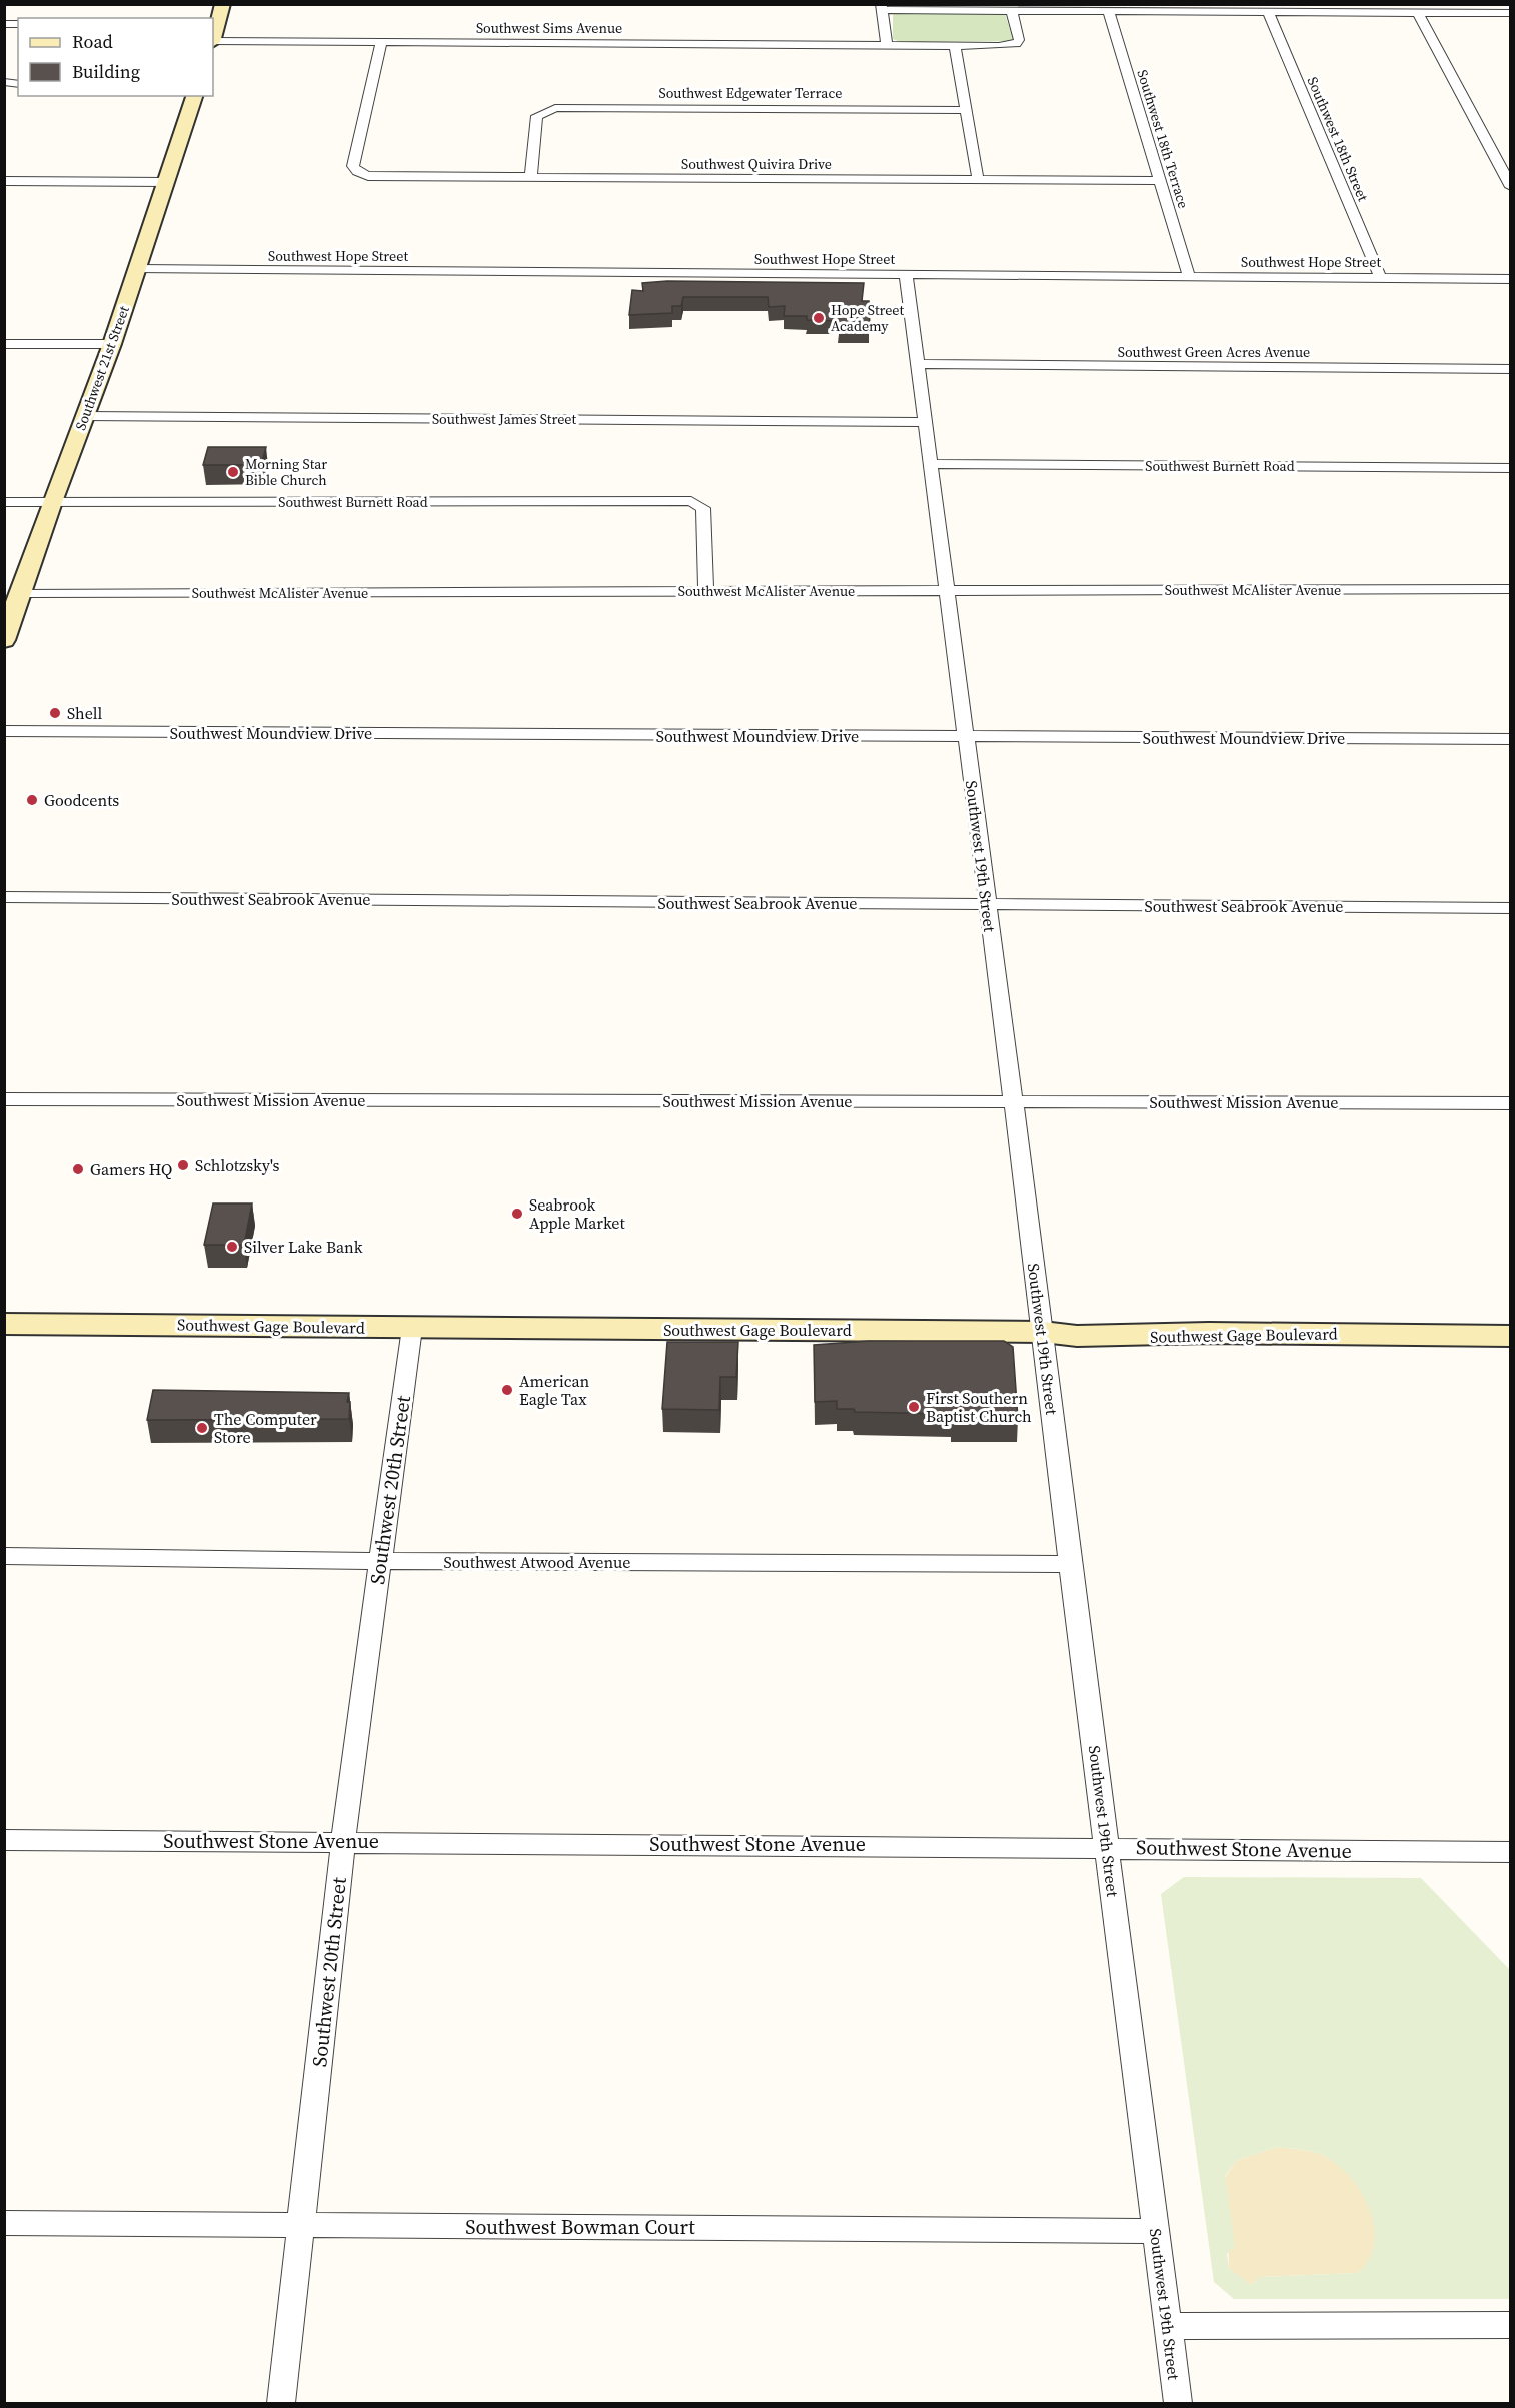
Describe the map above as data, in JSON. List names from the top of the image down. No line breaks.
{"streets":{"main road":["Southwest 21st Street","Southwest Gage Boulevard"],"street":["Southwest Sims Avenue","Southwest Edgewater Terrace","Southwest 18th Terrace","Southwest 18th Street","Southwest Quivira Drive","Southwest Hope Street","Southwest Green Acres Avenue","Southwest James Street","Southwest Burnett Road","Southwest McAlister Avenue","Southwest Moundview Drive","Southwest 19th Street","Southwest Seabrook Avenue","Southwest Mission Avenue","Southwest 20th Street","Southwest Atwood Avenue","Southwest Stone Avenue","Southwest Bowman Court"]},"crossings":[["Southwest Sims Avenue","Southwest Quivira Drive"],["Southwest Edgewater Terrace","Southwest Quivira Drive"],["Southwest 18th Terrace","Southwest Quivira Drive"],["Southwest 18th Terrace","Southwest Hope Street"],["Southwest 18th Street","Southwest Hope Street"],["Southwest Hope Street","Southwest 21st Street"],["Southwest Hope Street","Southwest 19th Street"],["Southwest Green Acres Avenue","Southwest 19th Street"],["Southwest 21st Street","Southwest James Street"],["Southwest 21st Street","Southwest Burnett Road"],["Southwest 21st Street","Southwest McAlister Avenue"],["Southwest James Street","Southwest 19th Street"],["Southwest Burnett Road","Southwest McAlister Avenue"],["Southwest Burnett Road","Southwest 19th Street"],["Southwest McAlister Avenue","Southwest 19th Street"],["Southwest Moundview Drive","Southwest 19th Street"],["Southwest 19th Street","Southwest Seabrook Avenue"],["Southwest 19th Street","Southwest Mission Avenue"],["Southwest 19th Street","Southwest Gage Boulevard"],["Southwest 19th Street","Southwest Atwood Avenue"],["Southwest 19th Street","Southwest Stone Avenue"],["Southwest 19th Street","Southwest Bowman Court"],["Southwest Gage Boulevard","Southwest 20th Street"],["Southwest 20th Street","Southwest Atwood Avenue"],["Southwest 20th Street","Southwest Stone Avenue"],["Southwest 20th Street","Southwest Bowman Court"]],"places":["Hope Street Academy","Morning Star Bible Church","Shell","Goodcents","Schlotzsky's","Gamers HQ","Seabrook Apple Market","Silver Lake Bank","American Eagle Tax","First Southern Baptist Church","The Computer Store"],"legend":["Road","Building"]}
